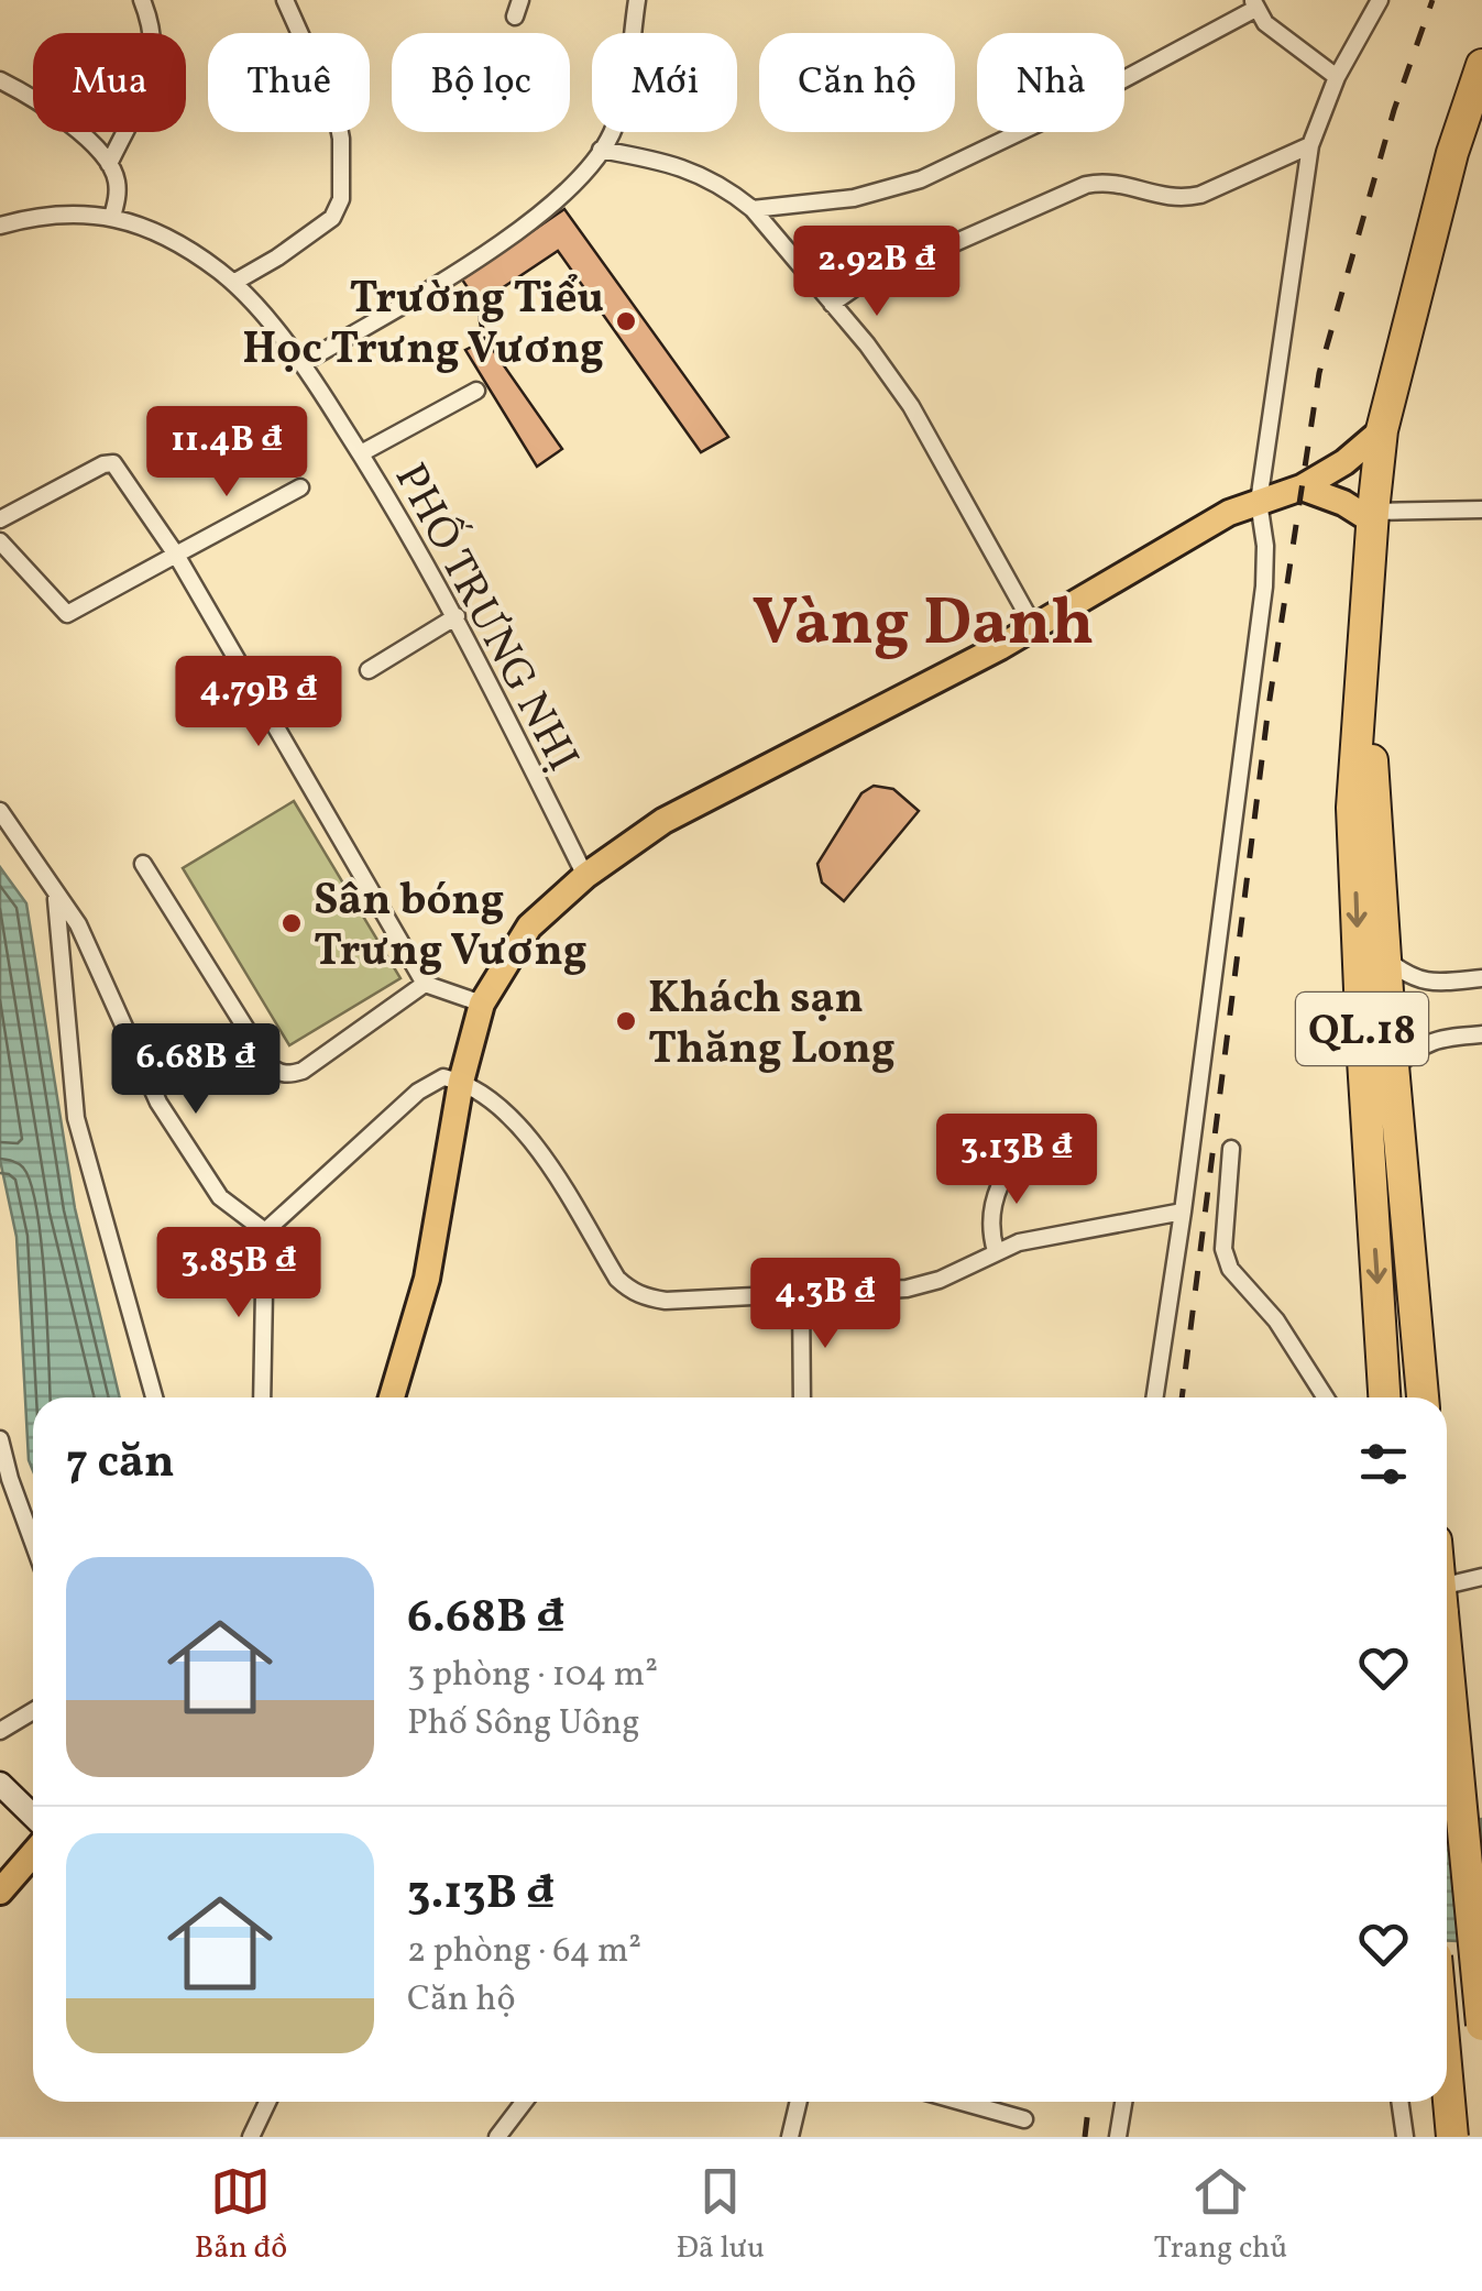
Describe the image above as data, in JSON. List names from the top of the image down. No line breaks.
{"streets":{"highway":["QL.18"],"street":["PHỐ TRƯNG NHỊ"]},"districts":["Vàng Danh"],"places":["Trường Tiểu Học Trưng Vương","Sân bóng Trưng Vương","Khách sạn Thăng Long"],"page":{"chip":["Mua","Thuê","Bộ lọc","Mới","Căn hộ","Nhà"],"price":["2.92B ₫","11.4B ₫","4.79B ₫","6.68B ₫","3.13B ₫","3.85B ₫","4.3B ₫"],"heading":"7 căn","list":[{"name":"6.68B ₫","note":"3 phòng · 104 m² · Phố Sông Uông"},{"name":"3.13B ₫","note":"2 phòng · 64 m² · Căn hộ"}],"tabs":["Bản đồ","Đã lưu","Trang chủ"]}}
